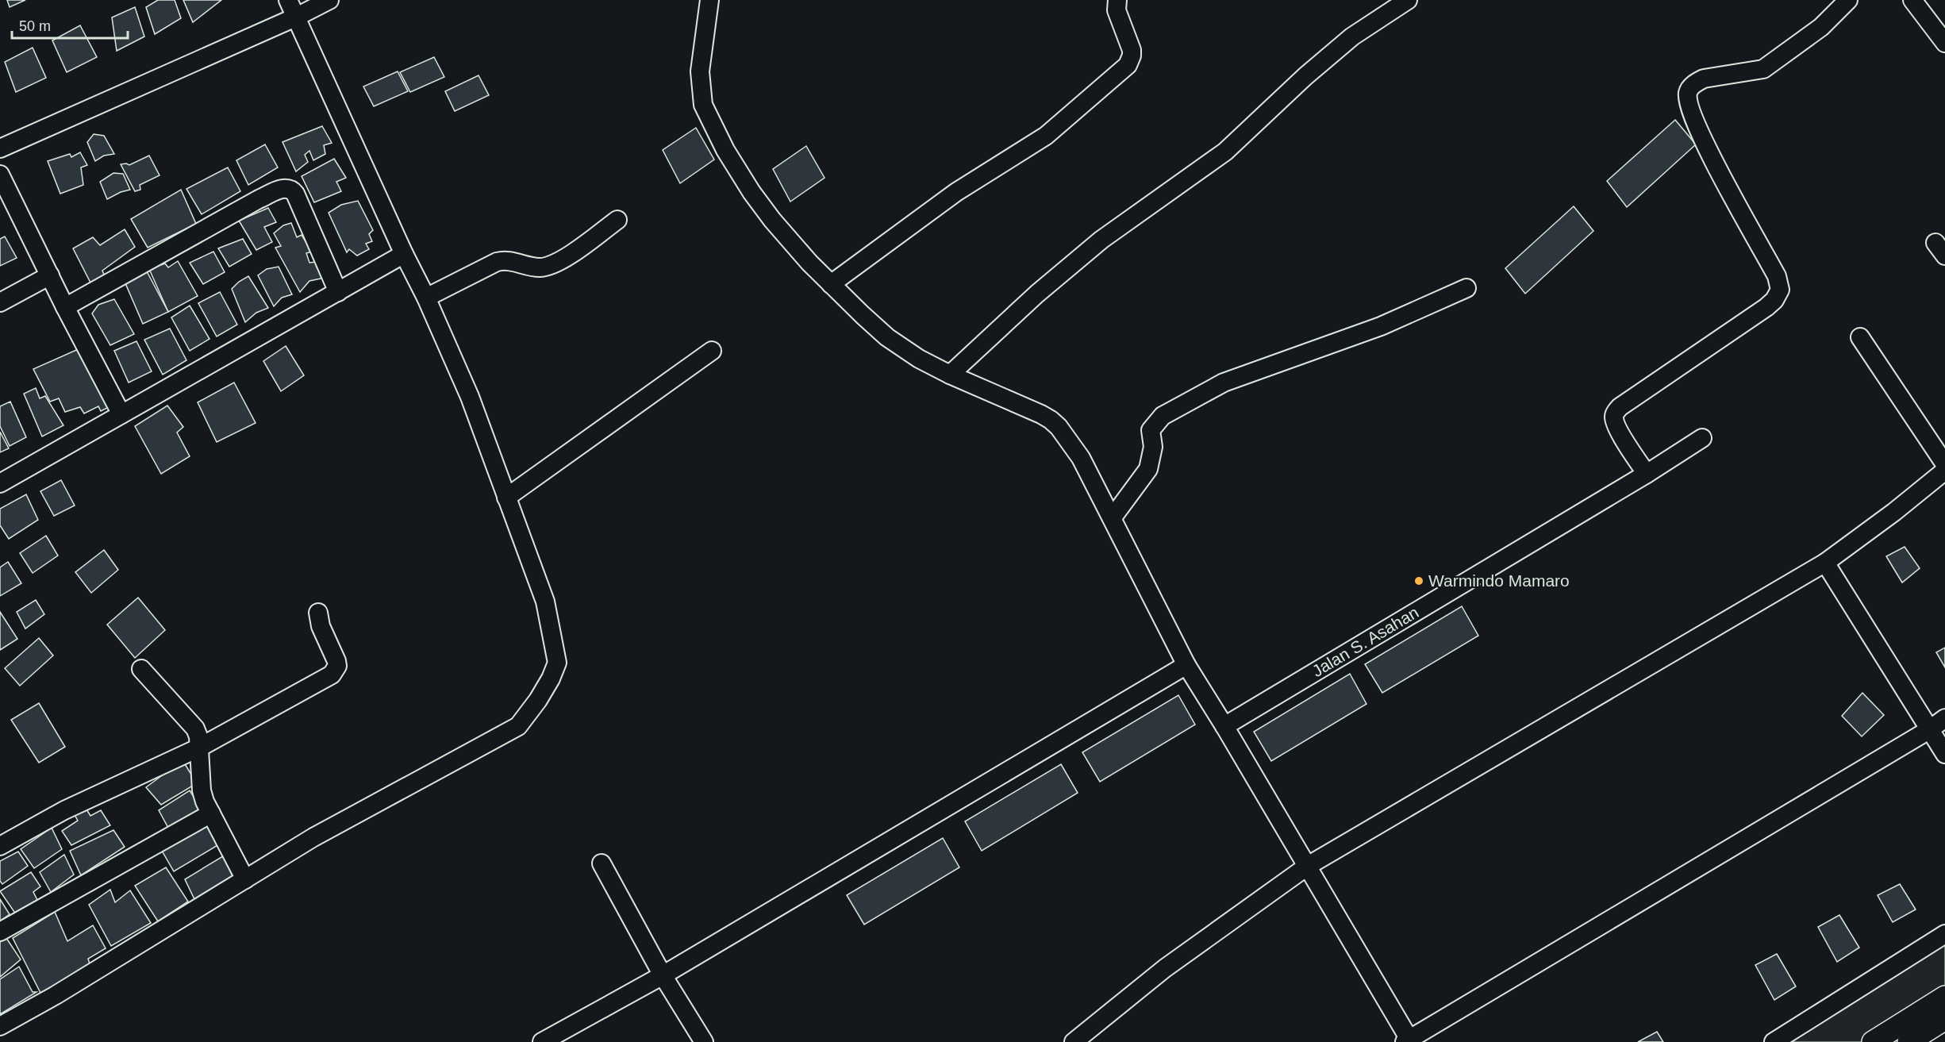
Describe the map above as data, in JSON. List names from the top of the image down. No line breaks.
{"streets":{"street":["Jalan S. Asahan"]},"places":["Warmindo Mamaro"],"scale_bar":"50 m"}
